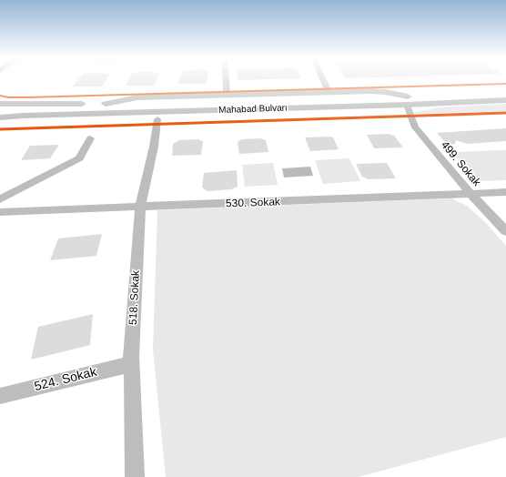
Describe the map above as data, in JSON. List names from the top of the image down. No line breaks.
{"streets":{"main road":["Mahabad Bulvarı"],"street":["499. Sokak","530. Sokak","518. Sokak","524. Sokak"]},"crossings":[["Mahabad Bulvarı","499. Sokak"],["499. Sokak","530. Sokak"],["530. Sokak","518. Sokak"],["518. Sokak","524. Sokak"]]}
